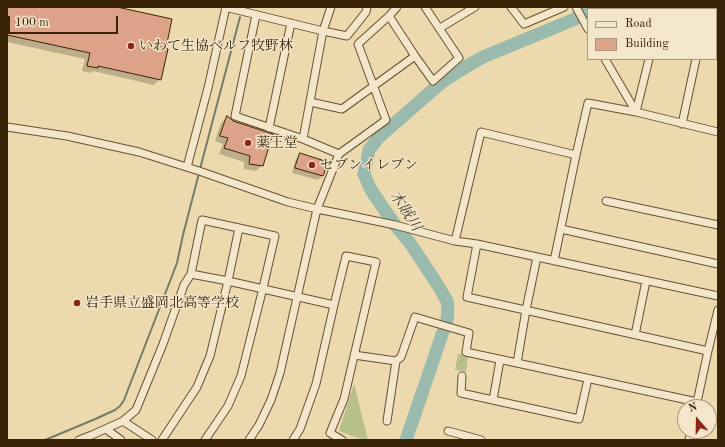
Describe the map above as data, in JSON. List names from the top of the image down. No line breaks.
{"water":["木賊川"],"places":["いわて生協ベルフ牧野林","薬王堂","セブンイレブン","岩手県立盛岡北高等学校"],"legend":["Road","Building"],"scale_bar":"100 m","north":"top"}
